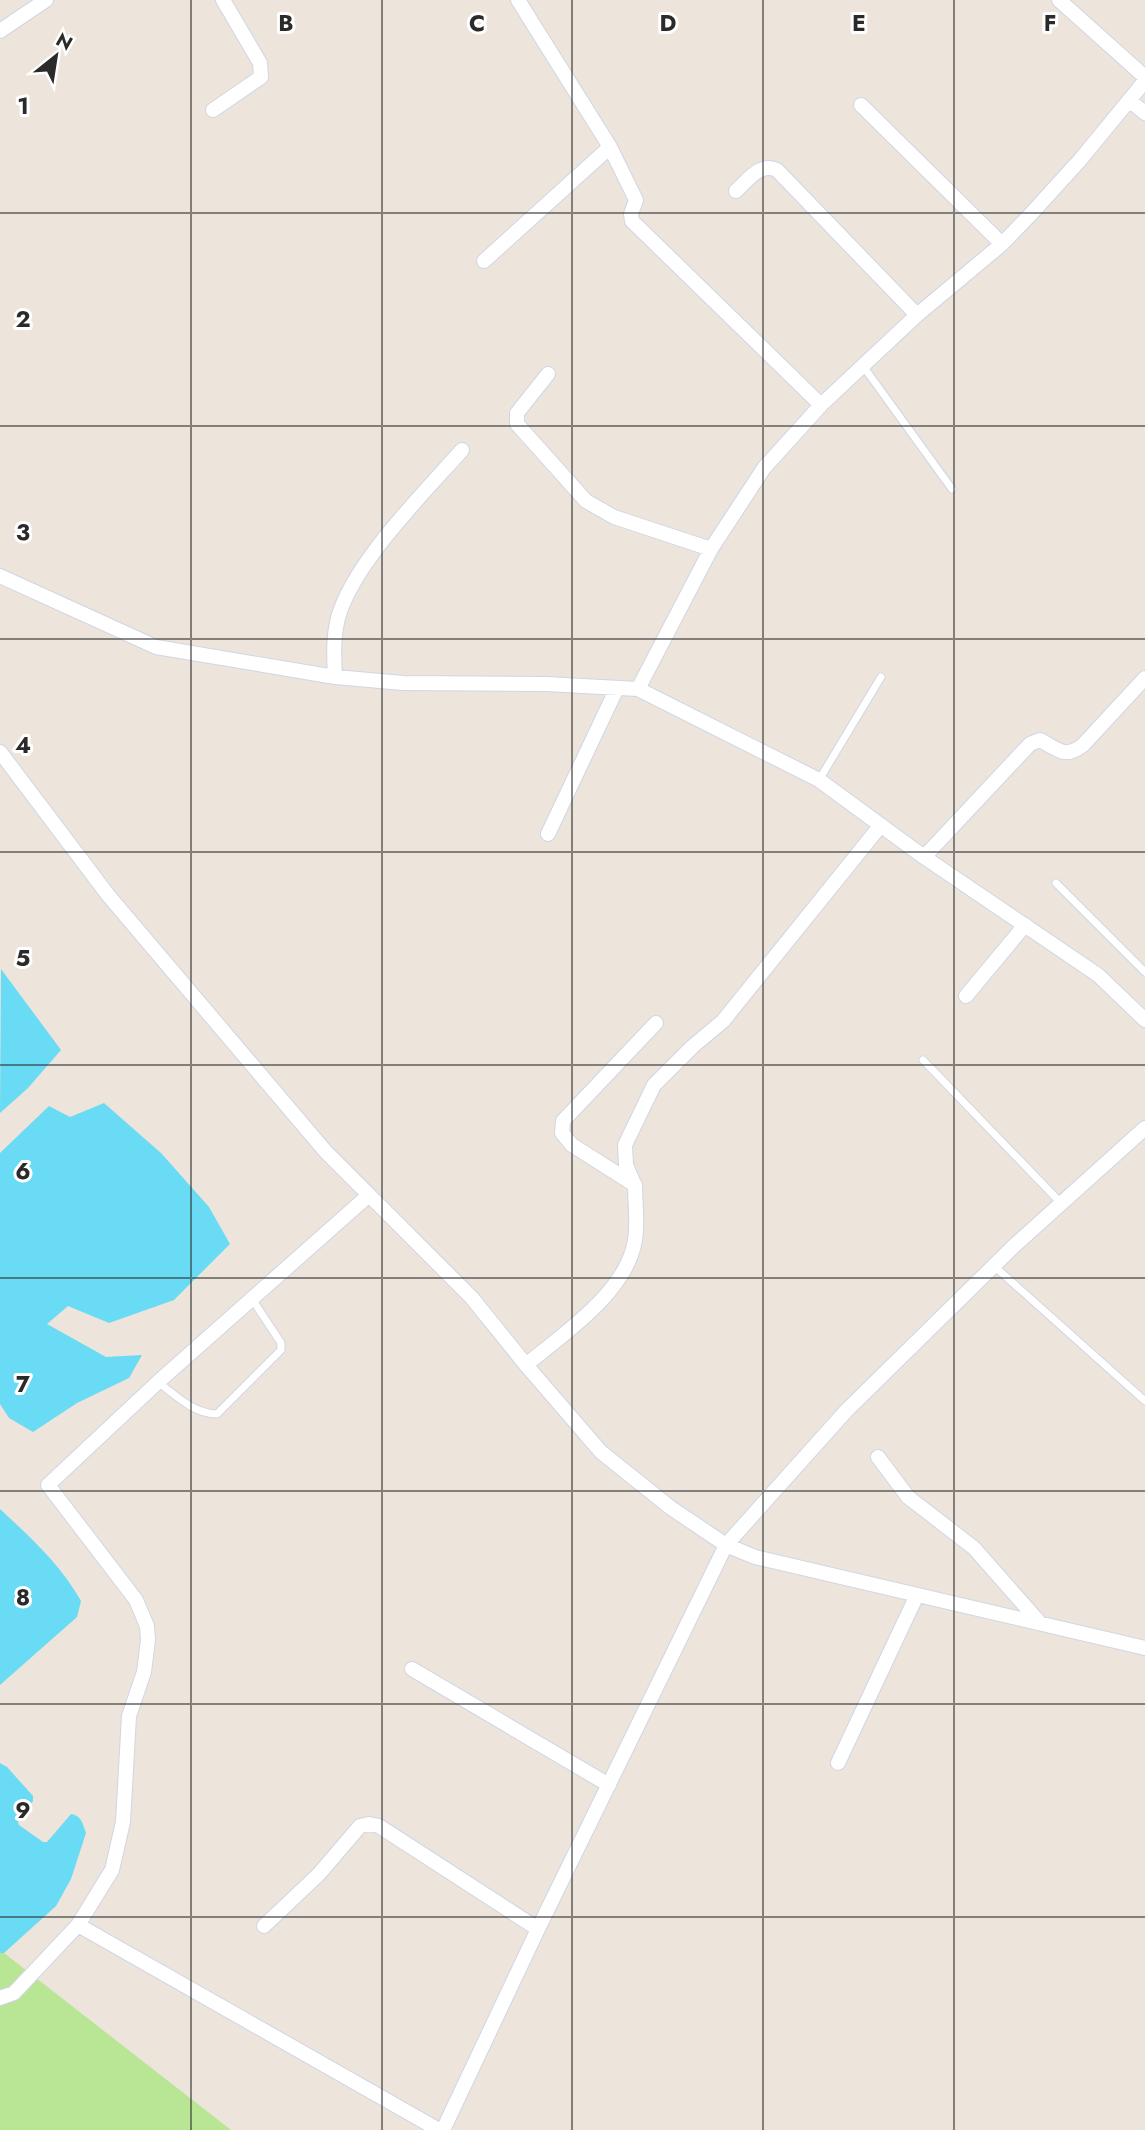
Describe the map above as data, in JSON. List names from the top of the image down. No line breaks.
{"north":"top right","grid":{"columns":["B","C","D","E","F"],"rows":["1","2","3","4","5","6","7","8","9"]}}
